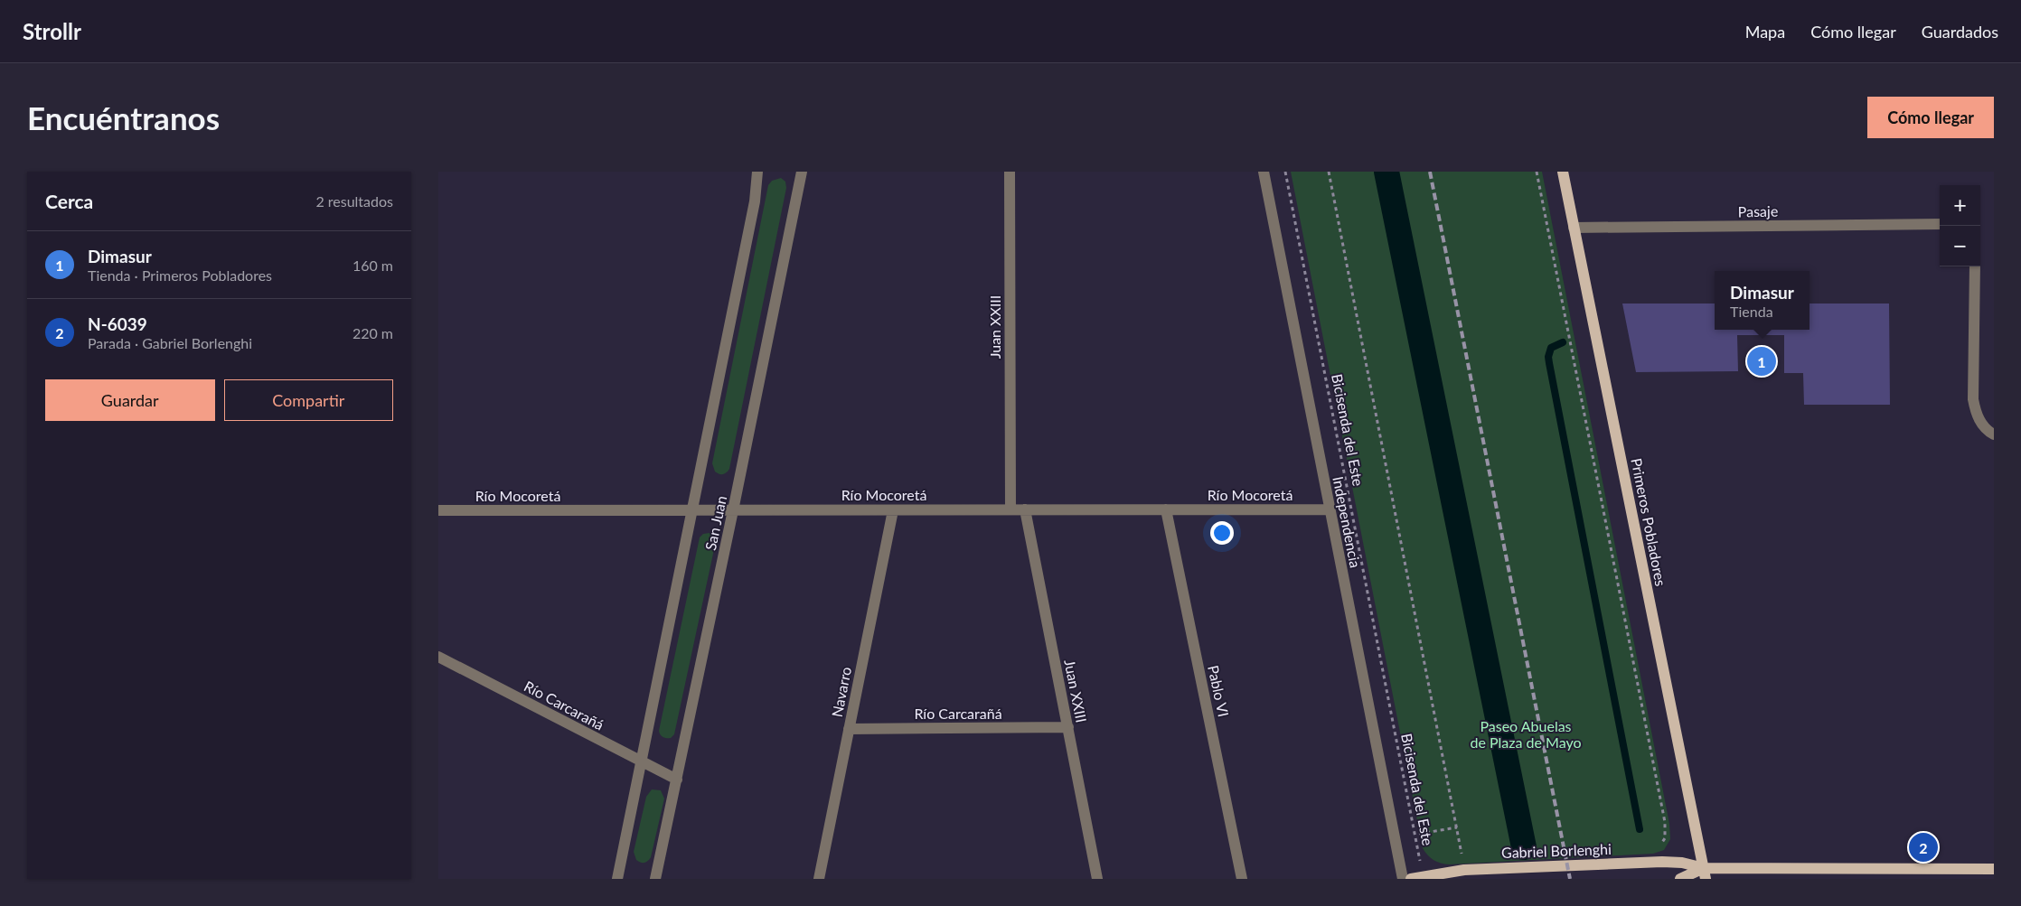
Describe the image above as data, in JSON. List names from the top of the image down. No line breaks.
{"streets":{"main road":["Primeros Pobladores","Gabriel Borlenghi"],"street":["Pasaje","Juan XXIII","Río Mocoretá","Independencia","San Juan","Pablo VI","Navarro","Río Carcarañá"],"path":["Bicisenda del Este"]},"crossings":[["Pasaje","Primeros Pobladores"],["Juan XXIII","Río Mocoretá"],["Juan XXIII","Río Carcarañá"],["Bicisenda del Este","Gabriel Borlenghi"],["Río Mocoretá","Independencia"],["Río Mocoretá","San Juan"],["Río Mocoretá","Pablo VI"],["Río Mocoretá","Navarro"],["Primeros Pobladores","Gabriel Borlenghi"],["San Juan","Río Carcarañá"],["Navarro","Río Carcarañá"]],"parks":["Paseo Abuelas de Plaza de Mayo"],"page":{"header":"Strollr","nav":["Mapa","Cómo llegar","Guardados"],"buttons":["Cómo llegar",["Guardar","Compartir"]],"title":"Encuéntranos","heading":["Cerca","2 resultados"],"map_buttons":["+","−"],"list":[{"mark":"1","name":"Dimasur","note":"Tienda · Primeros Pobladores","value":"160 m"},{"mark":"2","name":"N-6039","note":"Parada · Gabriel Borlenghi","value":"220 m"}],"popup":["Dimasur","Tienda"],"pins":["1","2"]}}
